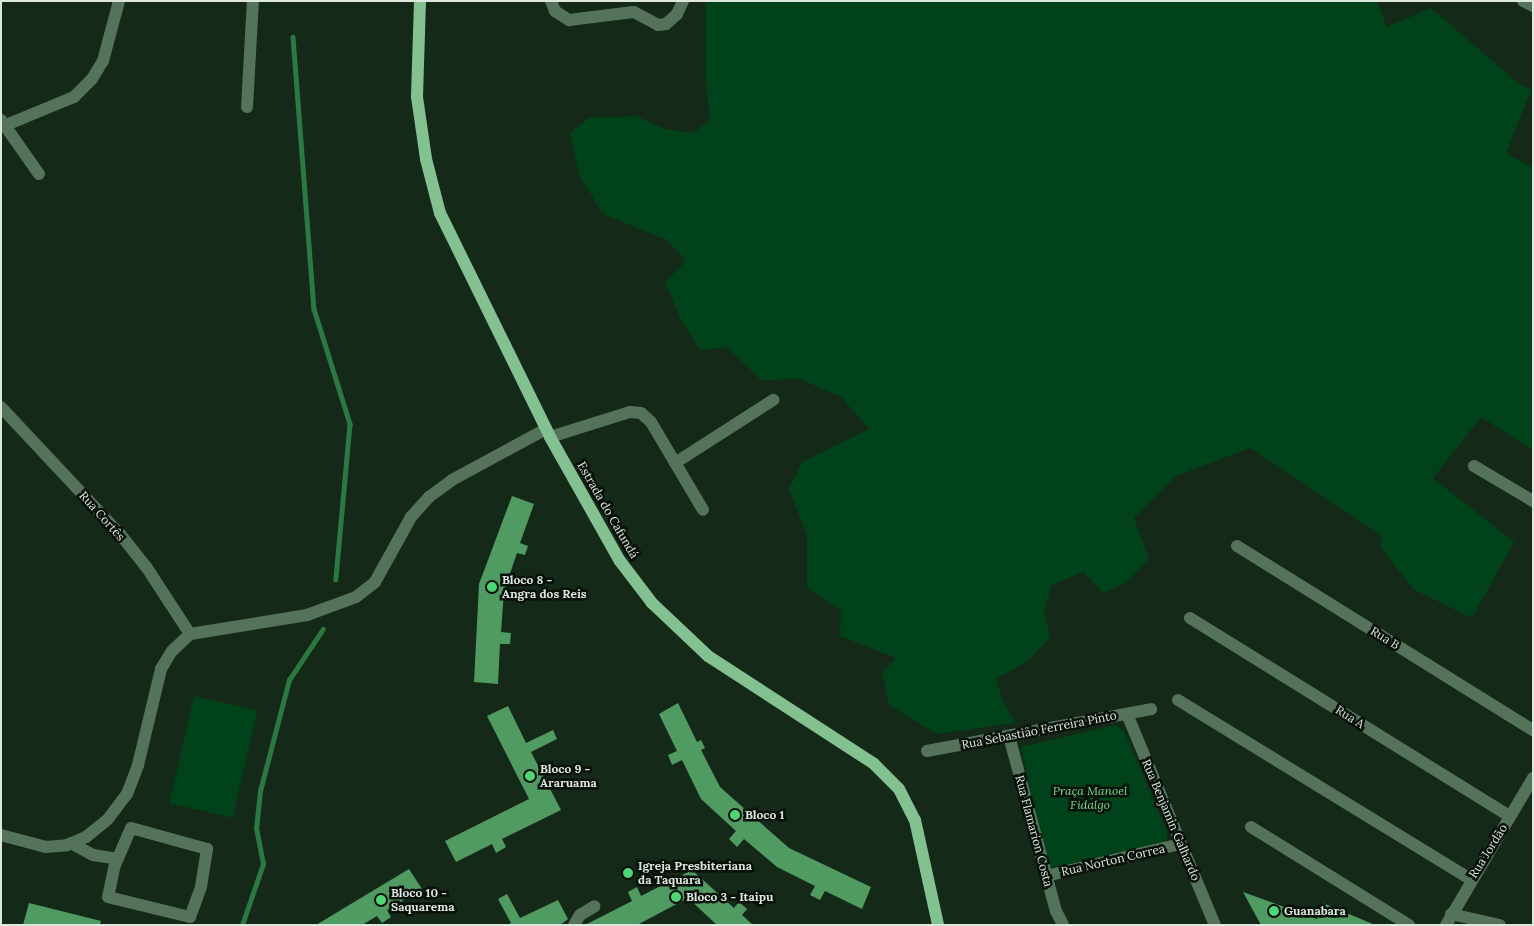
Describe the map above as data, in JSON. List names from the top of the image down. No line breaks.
{"streets":{"main road":["Estrada do Cafundá"],"street":["Rua Cortês","Rua B","Rua A","Rua Sebastião Ferreira Pinto","Rua Benjamin Galhardo","Rua Flamarion Costa","Rua Jordão","Rua Norton Correa"]},"crossings":[["Rua A","Rua Jordão"],["Rua Sebastião Ferreira Pinto","Rua Benjamin Galhardo"],["Rua Sebastião Ferreira Pinto","Rua Flamarion Costa"],["Rua Benjamin Galhardo","Rua Norton Correa"],["Rua Flamarion Costa","Rua Norton Correa"]],"parks":["Praça Manoel Fidalgo"],"places":["Bloco 8 - Angra dos Reis","Bloco 9 - Araruama","Bloco 1","Igreja Presbiteriana da Taquara","Bloco 3 - Itaipu","Bloco 10 - Saquarema","Guanabara"]}
